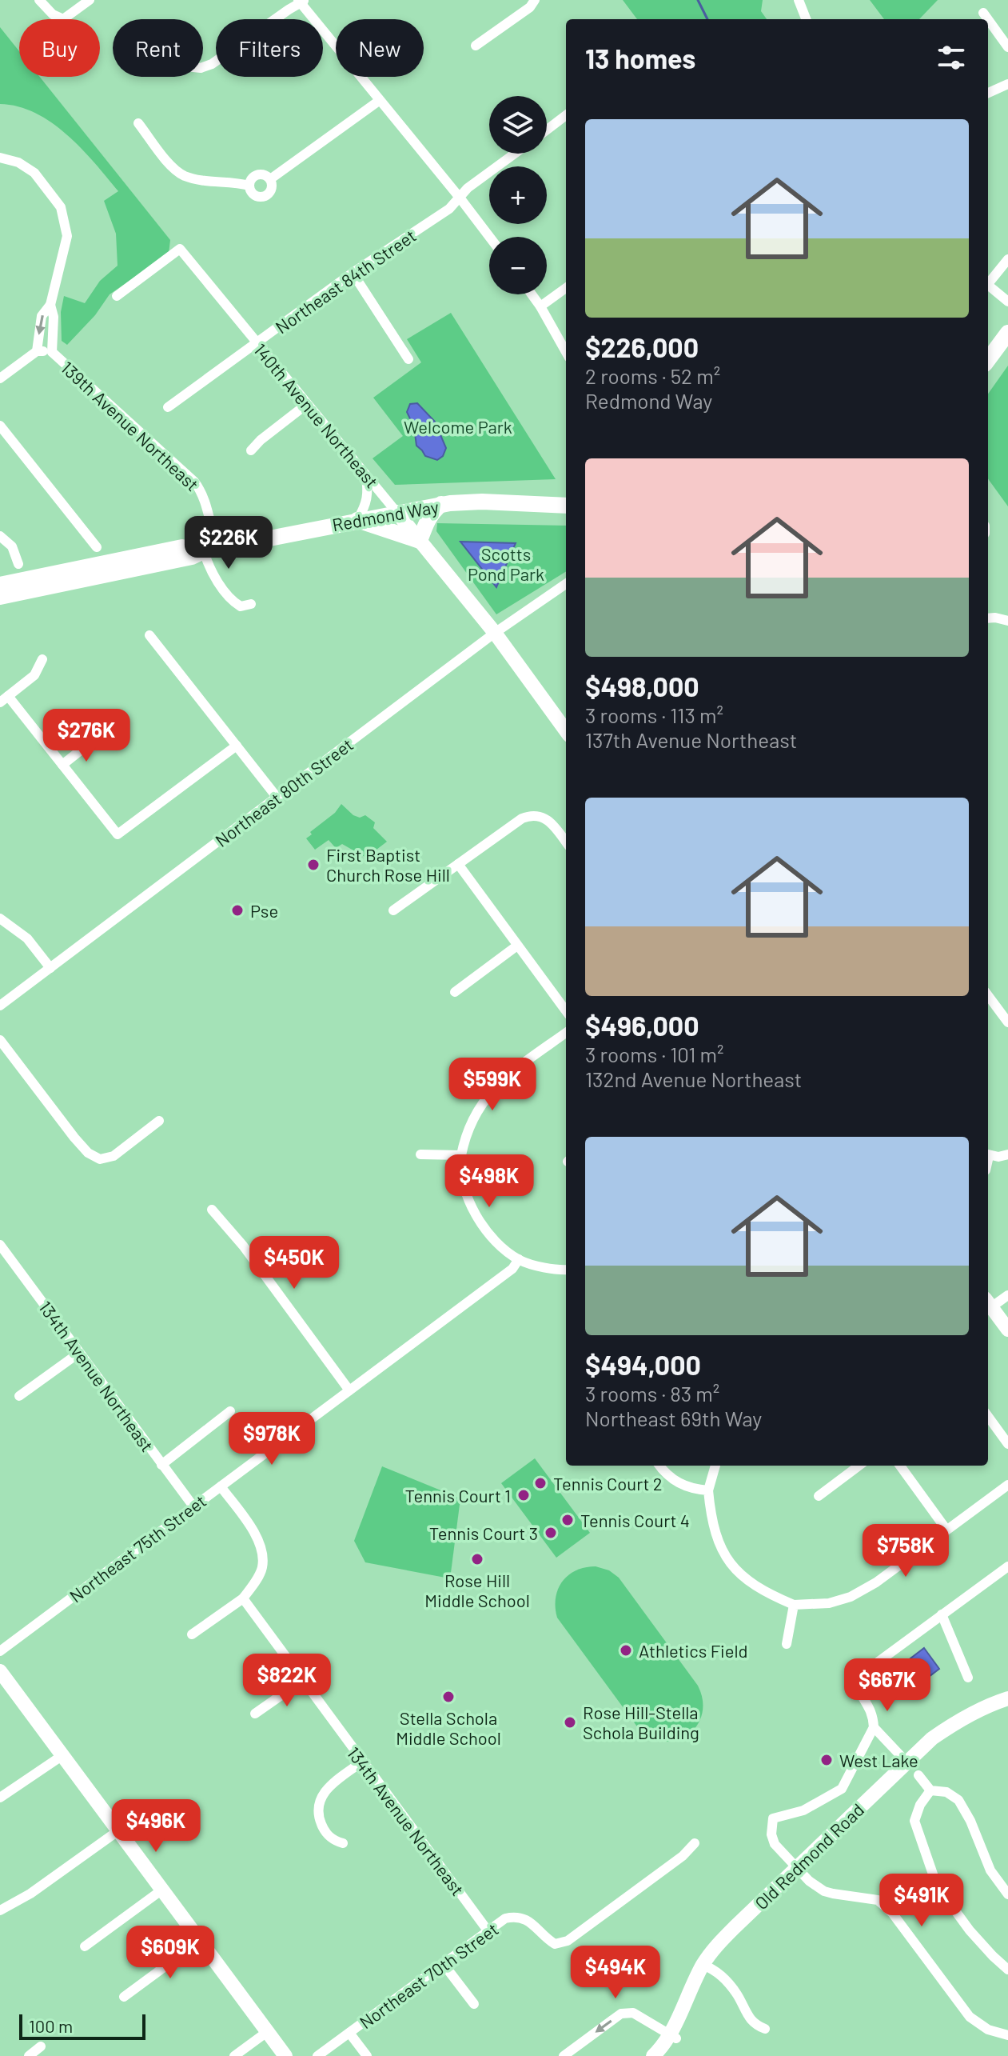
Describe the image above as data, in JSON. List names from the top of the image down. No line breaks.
{"streets":{"main road":["140th Avenue Northeast","Redmond Way","Old Redmond Road"],"street":["Northeast 84th Street","139th Avenue Northeast","Northeast 80th Street","134th Avenue Northeast","Northeast 75th Street","Northeast 70th Street"]},"crossings":[["Northeast 84th Street","140th Avenue Northeast"],["140th Avenue Northeast","Redmond Way"],["140th Avenue Northeast","Northeast 80th Street"],["139th Avenue Northeast","Redmond Way"],["134th Avenue Northeast","Northeast 75th Street"],["134th Avenue Northeast","Northeast 70th Street"]],"parks":["Welcome Park","Scotts Pond Park"],"places":["First Baptist Church Rose Hill","Pse","Tennis Court 2","Tennis Court 1","Tennis Court 4","Tennis Court 3","Rose Hill Middle School","Athletics Field","Stella Schola Middle School","Rose Hill-Stella Schola Building","West Lake"],"scale_bar":"100 m","page":{"chip":["Buy","Rent","Filters","New"],"heading":"13 homes","map_buttons":["+","−"],"list":[{"name":"$226,000","note":"2 rooms · 52 m² · Redmond Way"},{"name":"$498,000","note":"3 rooms · 113 m² · 137th Avenue Northeast"},{"name":"$496,000","note":"3 rooms · 101 m² · 132nd Avenue Northeast"},{"name":"$494,000","note":"3 rooms · 83 m² · Northeast 69th Way"}],"price":["$226K","$276K","$599K","$498K","$450K","$978K","$758K","$822K","$667K","$496K","$491K","$609K","$494K"],"scale":"100 m"}}
